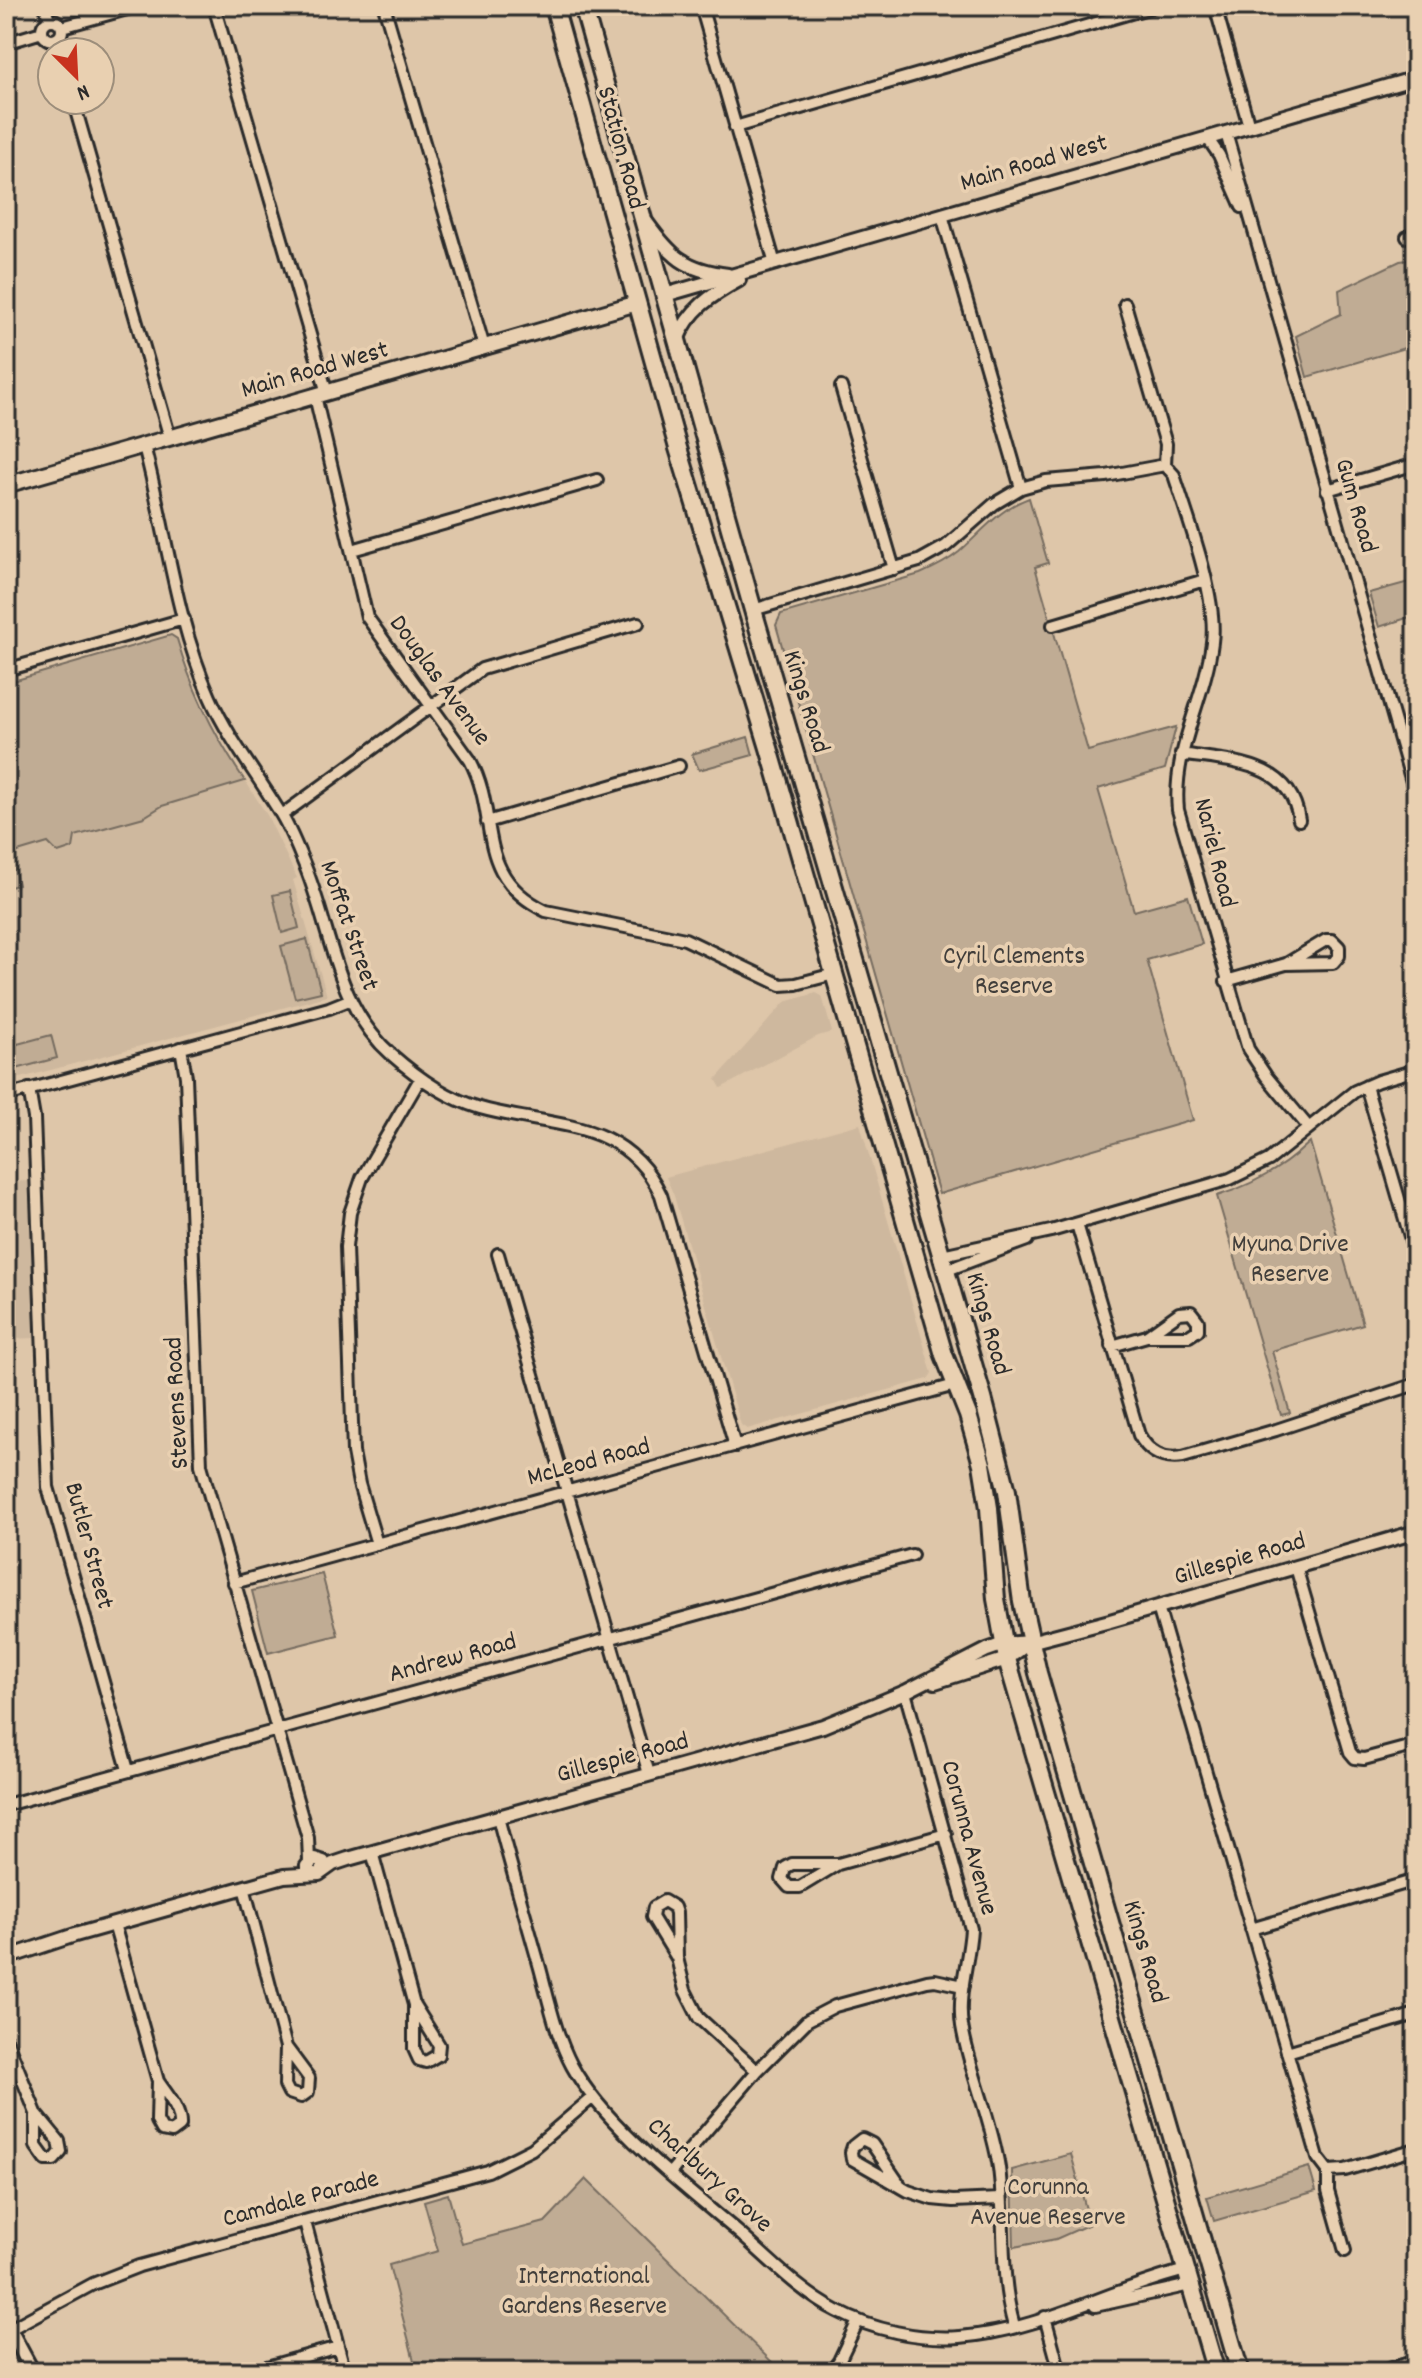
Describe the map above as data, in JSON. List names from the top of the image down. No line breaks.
{"streets":{"main road":["Station Road","Main Road West","Kings Road"],"street":["Gum Road","Douglas Avenue","Nariel Road","Moffat Street","Stevens Road","McLeod Road","Butler Street","Gillespie Road","Andrew Road","Corunna Avenue","Charlbury Grove","Camdale Parade"]},"crossings":[["Station Road","Main Road West"],["Station Road","Kings Road"],["Main Road West","Gum Road"],["Main Road West","Douglas Avenue"],["Main Road West","Kings Road"],["Main Road West","Moffat Street"],["Douglas Avenue","Kings Road"],["Kings Road","McLeod Road"],["Kings Road","Gillespie Road"],["Kings Road","Charlbury Grove"],["Moffat Street","McLeod Road"],["Stevens Road","McLeod Road"],["Stevens Road","Gillespie Road"],["Stevens Road","Andrew Road"],["Butler Street","Andrew Road"],["Gillespie Road","Corunna Avenue"],["Gillespie Road","Charlbury Grove"],["Corunna Avenue","Charlbury Grove"],["Charlbury Grove","Camdale Parade"]],"parks":["Cyril Clements Reserve","Myuna Drive Reserve","Corunna Avenue Reserve","International Gardens Reserve"],"north":"bottom right"}
